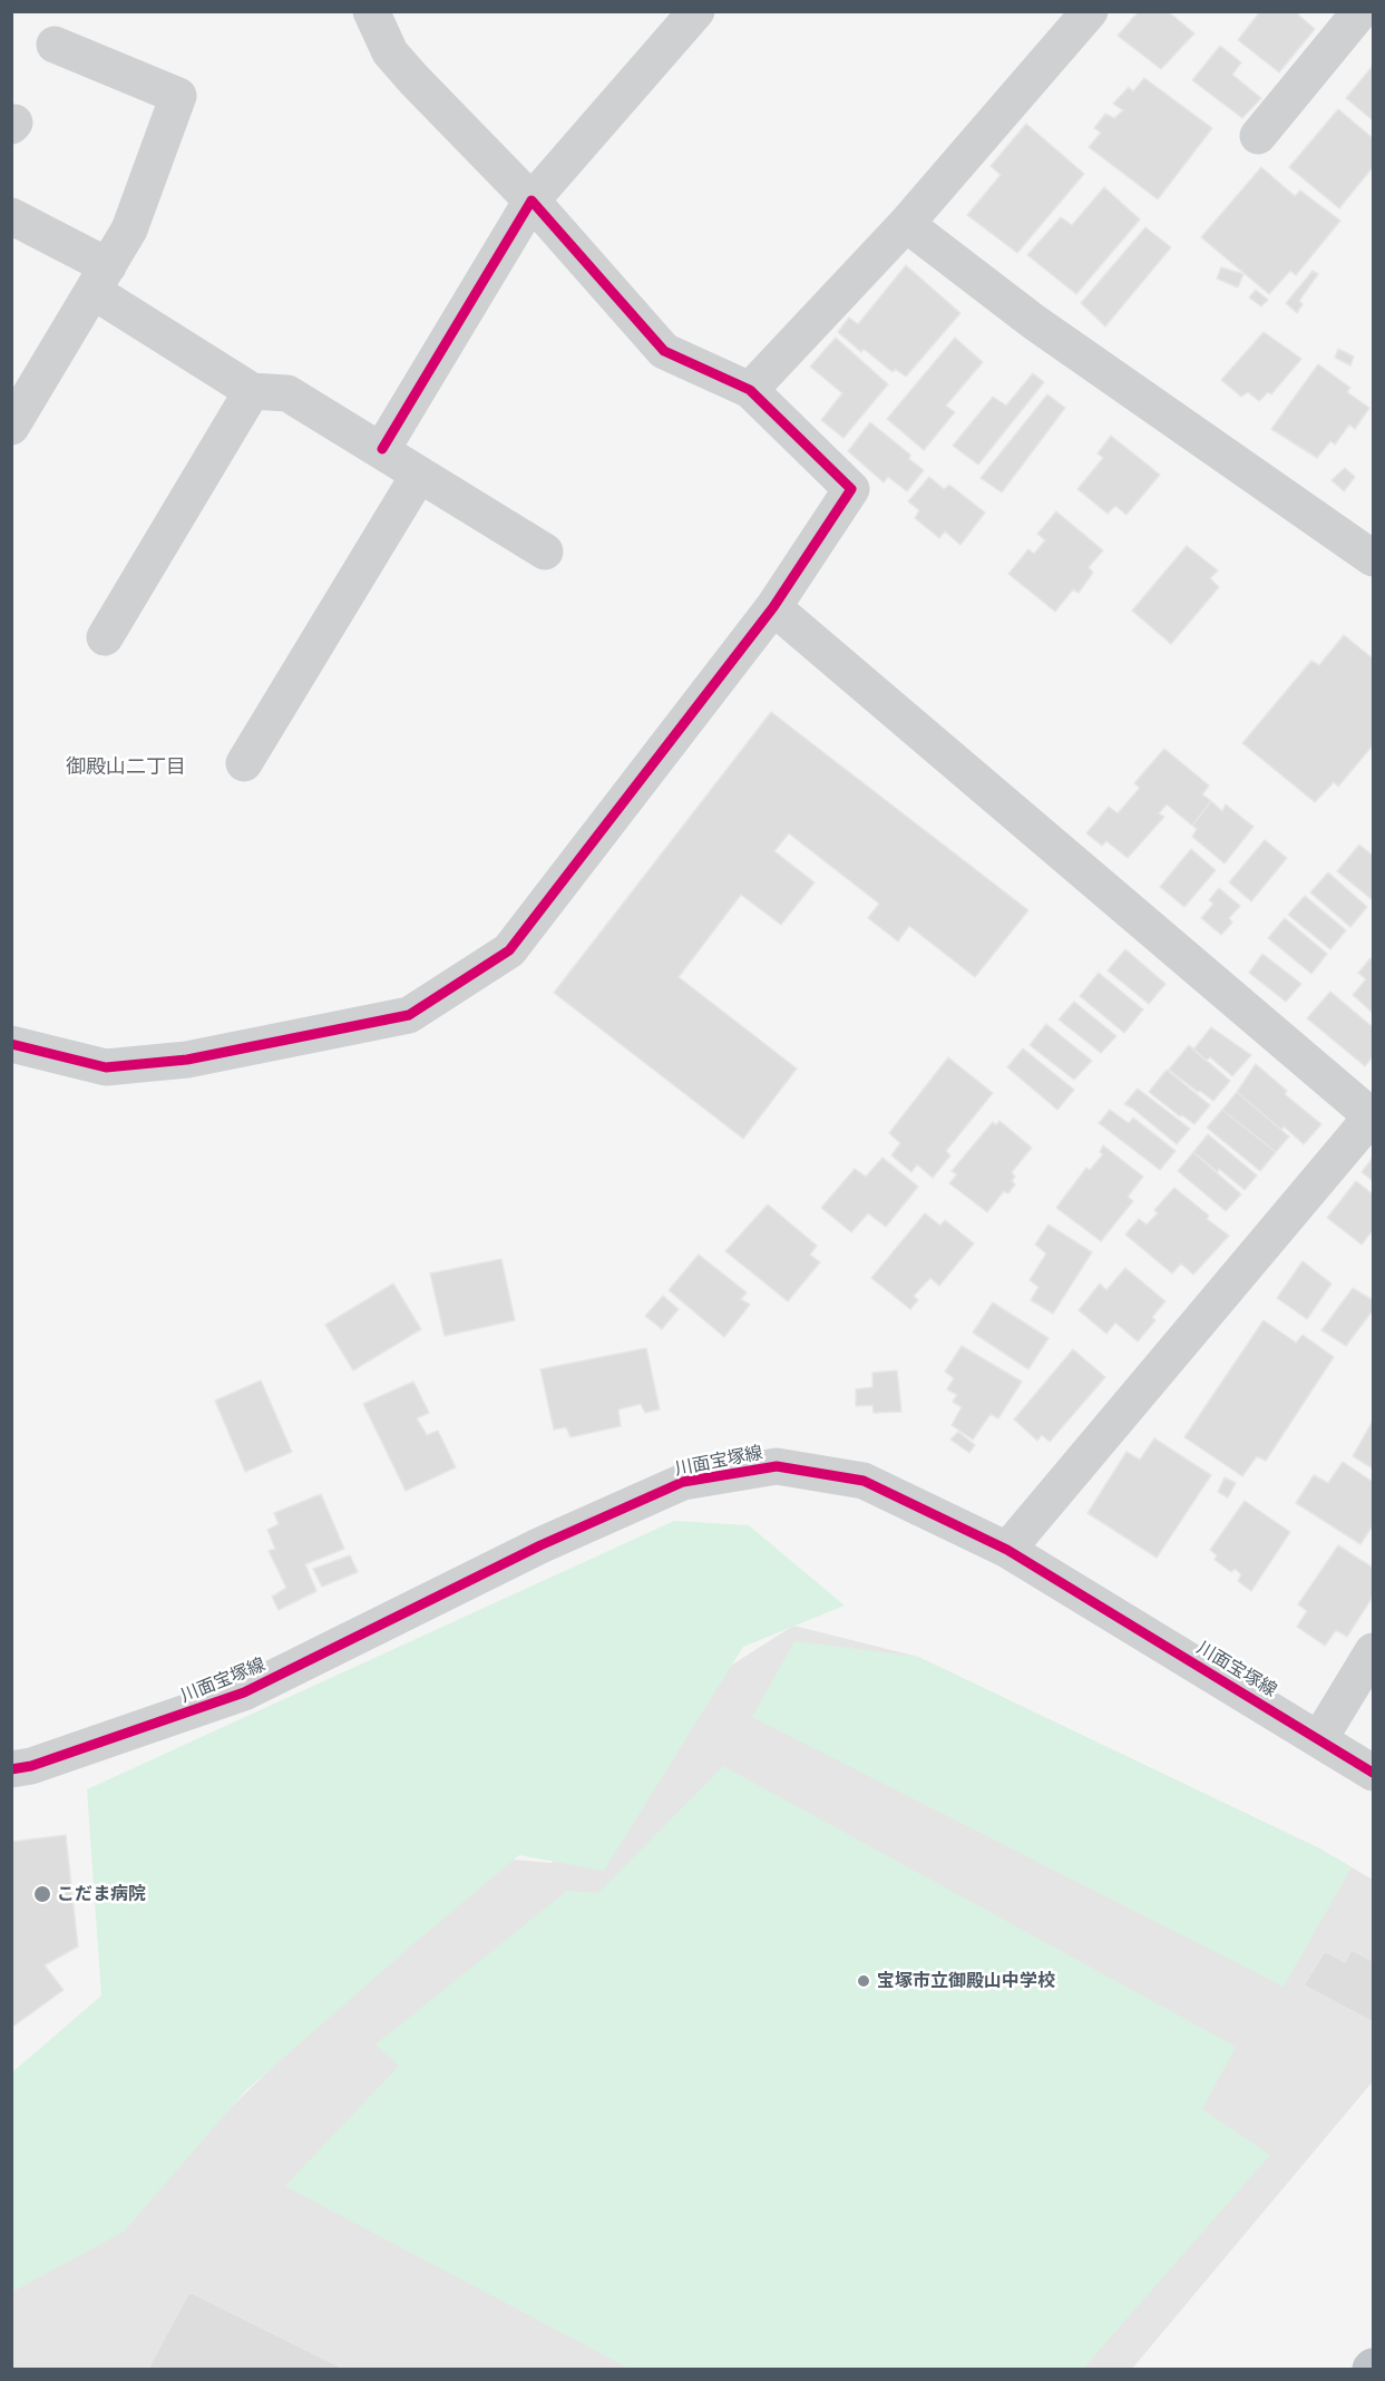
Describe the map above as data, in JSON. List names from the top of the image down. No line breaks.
{"streets":{"street":["川面宝塚線"]},"districts":["御殿山二丁目"],"places":["こだま病院","宝塚市立御殿山中学校"]}
